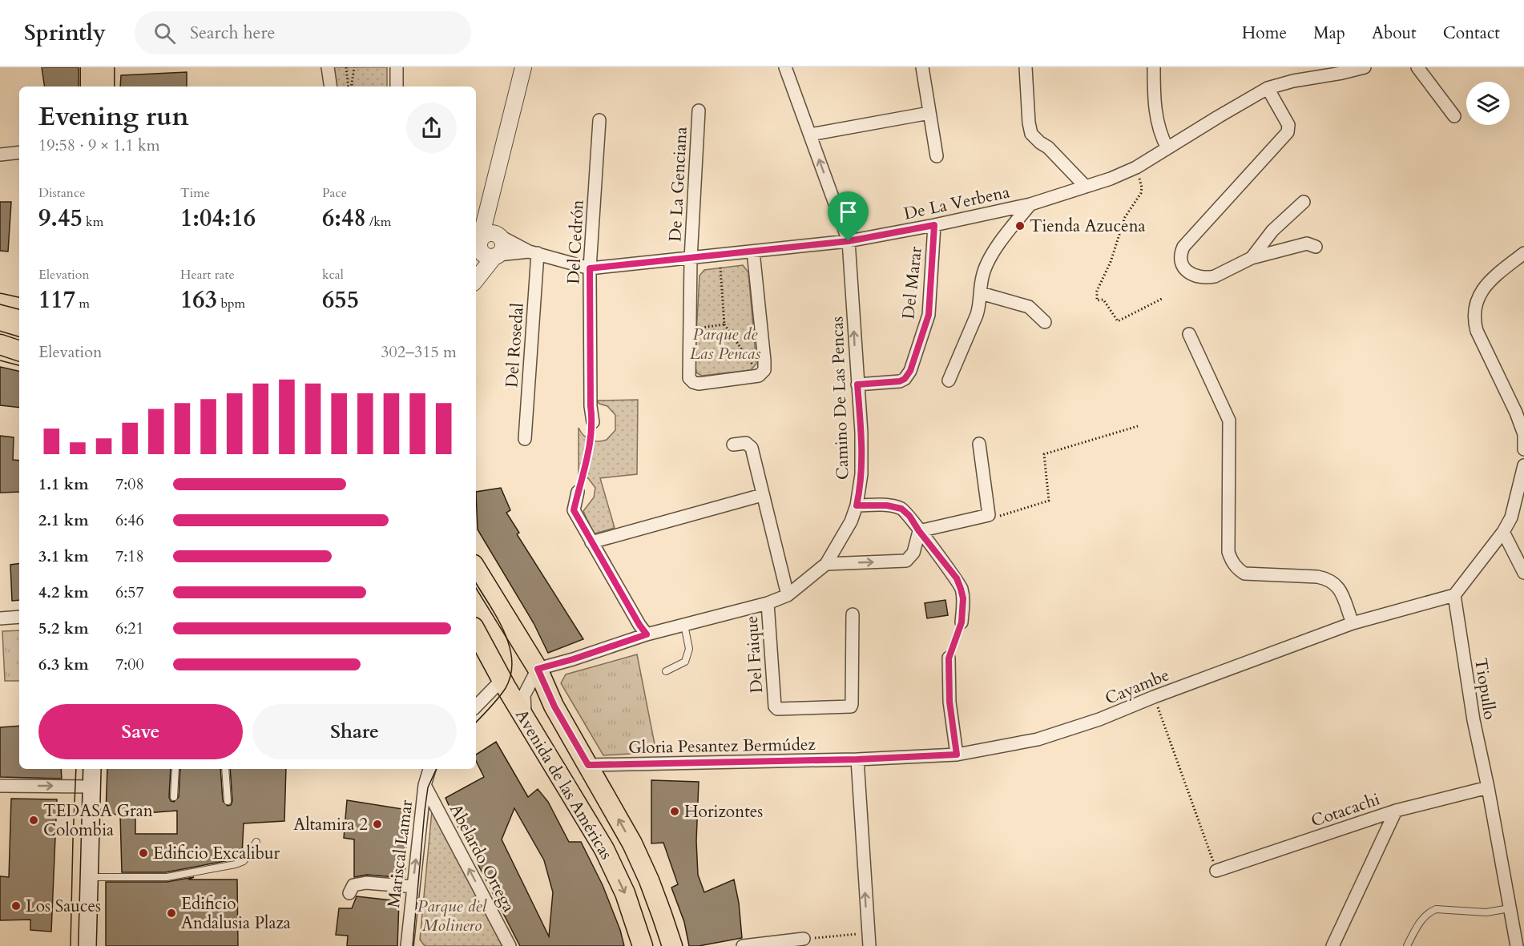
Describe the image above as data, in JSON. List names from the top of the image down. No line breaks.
{"streets":{"main road":["Avenida de las Américas"],"street":["De La Genciana","De La Verbena","Del Cedrón","Del Marar","Del Rosedal","Camino De Las Pencas","Del Faique","Cayambe","Tiopullo","Gloria Pesantez Bermúdez","Cotacachi","Mariscal Lamar","Abelardo Ortega"]},"crossings":[["De La Genciana","De La Verbena"],["De La Verbena","Del Cedrón"],["De La Verbena","Del Marar"],["De La Verbena","Del Rosedal"],["De La Verbena","Camino De Las Pencas"],["Del Marar","Camino De Las Pencas"],["Camino De Las Pencas","Del Faique"],["Camino De Las Pencas","Avenida de las Américas"],["Cayambe","Tiopullo"],["Cayambe","Gloria Pesantez Bermúdez"],["Tiopullo","Cotacachi"],["Gloria Pesantez Bermúdez","Avenida de las Américas"],["Mariscal Lamar","Abelardo Ortega"]],"one_way":["Mariscal Lamar","Abelardo Ortega"],"parks":["Parque de Las Pencas","Parque del Molinero"],"places":["Tienda Azucena","Horizontes","TEDASA Gran Colombia","Altamira 2","Edificio Excalibur","Los Sauces","Edificio Andalusia Plaza"],"page":{"header":"Sprintly","search":"Search here","nav":["Home","Map","About","Contact"],"heading":["Evening run","19:58 · 9 × 1.1 km"],"stats":[["Distance","9.45 km"],["Time","1:04:16"],["Pace","6:48 /km"],["Elevation","117 m"],["Heart rate","163 bpm"],["kcal","655"]],"chart":["Elevation","302–315 m"],"list":[{"name":"1.1 km","note":"7:08"},{"name":"2.1 km","note":"6:46"},{"name":"3.1 km","note":"7:18"},{"name":"4.2 km","note":"6:57"},{"name":"5.2 km","note":"6:21"},{"name":"6.3 km","note":"7:00"}],"buttons":["Save","Share"]}}
